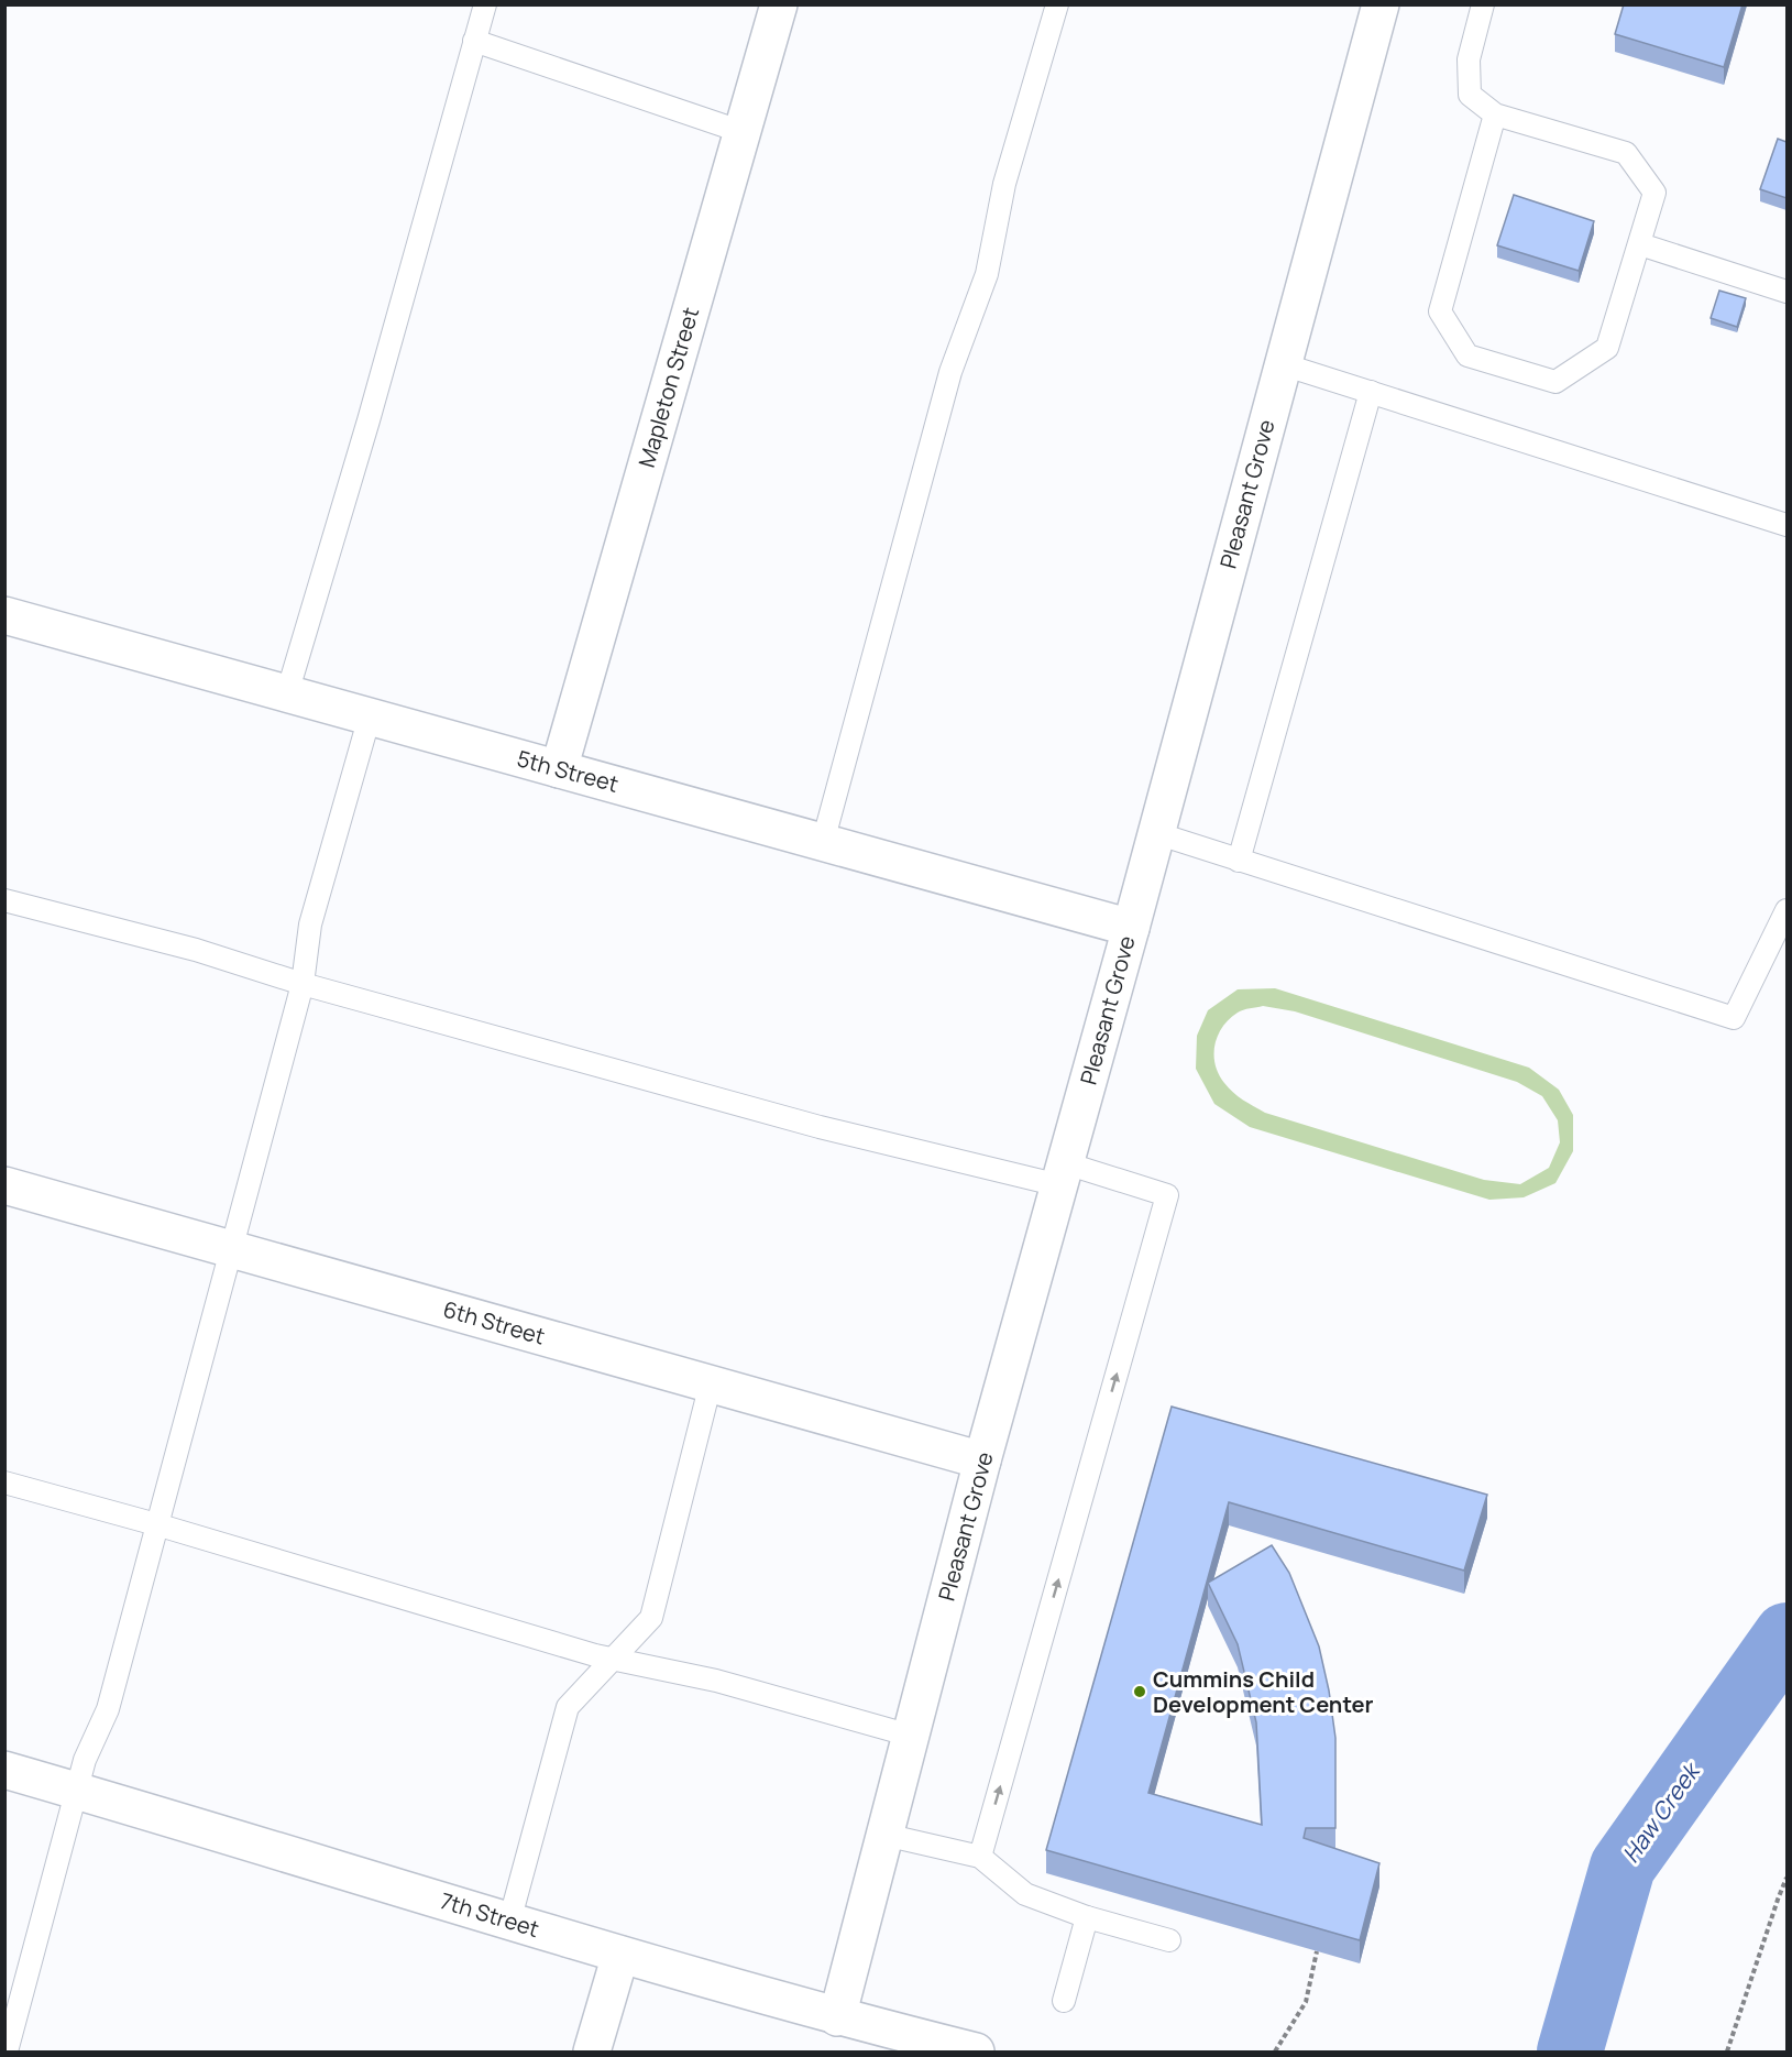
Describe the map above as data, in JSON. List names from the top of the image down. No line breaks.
{"streets":{"street":["Mapleton Street","Pleasant Grove","5th Street","6th Street","7th Street"]},"crossings":[["Mapleton Street","5th Street"],["Pleasant Grove","5th Street"],["Pleasant Grove","6th Street"],["Pleasant Grove","7th Street"]],"water":["Haw Creek"],"places":["Cummins Child Development Center"]}
